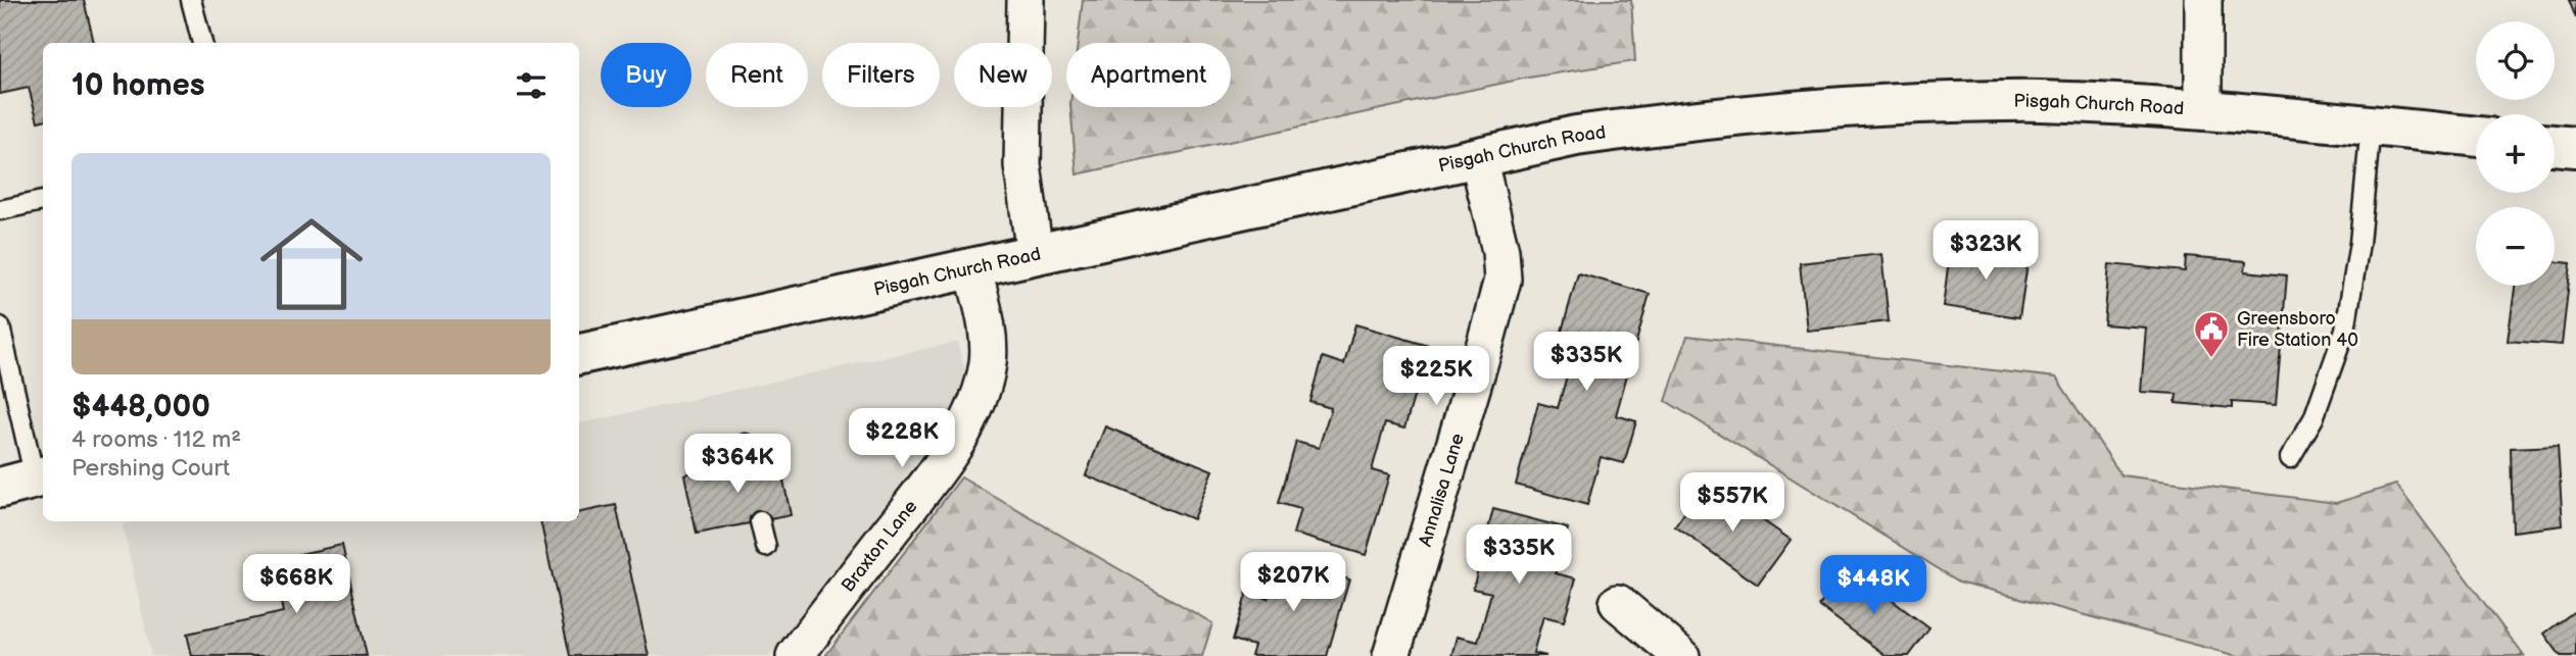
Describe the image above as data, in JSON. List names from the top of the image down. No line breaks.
{"streets":{"main road":["Pisgah Church Road"],"street":["Annalisa Lane","Braxton Lane"]},"crossings":[["Pisgah Church Road","Annalisa Lane"],["Pisgah Church Road","Braxton Lane"]],"places":{"public building":["Greensboro Fire Station 40"]},"page":{"map_buttons":["+","−"],"chip":["Buy","Rent","Filters","New","Apartment"],"heading":"10 homes","list":[{"name":"$448,000","note":"4 rooms · 112 m² · Pershing Court"}],"price":["$323K","$335K","$225K","$228K","$364K","$557K","$335K","$207K","$668K","$448K"]}}
